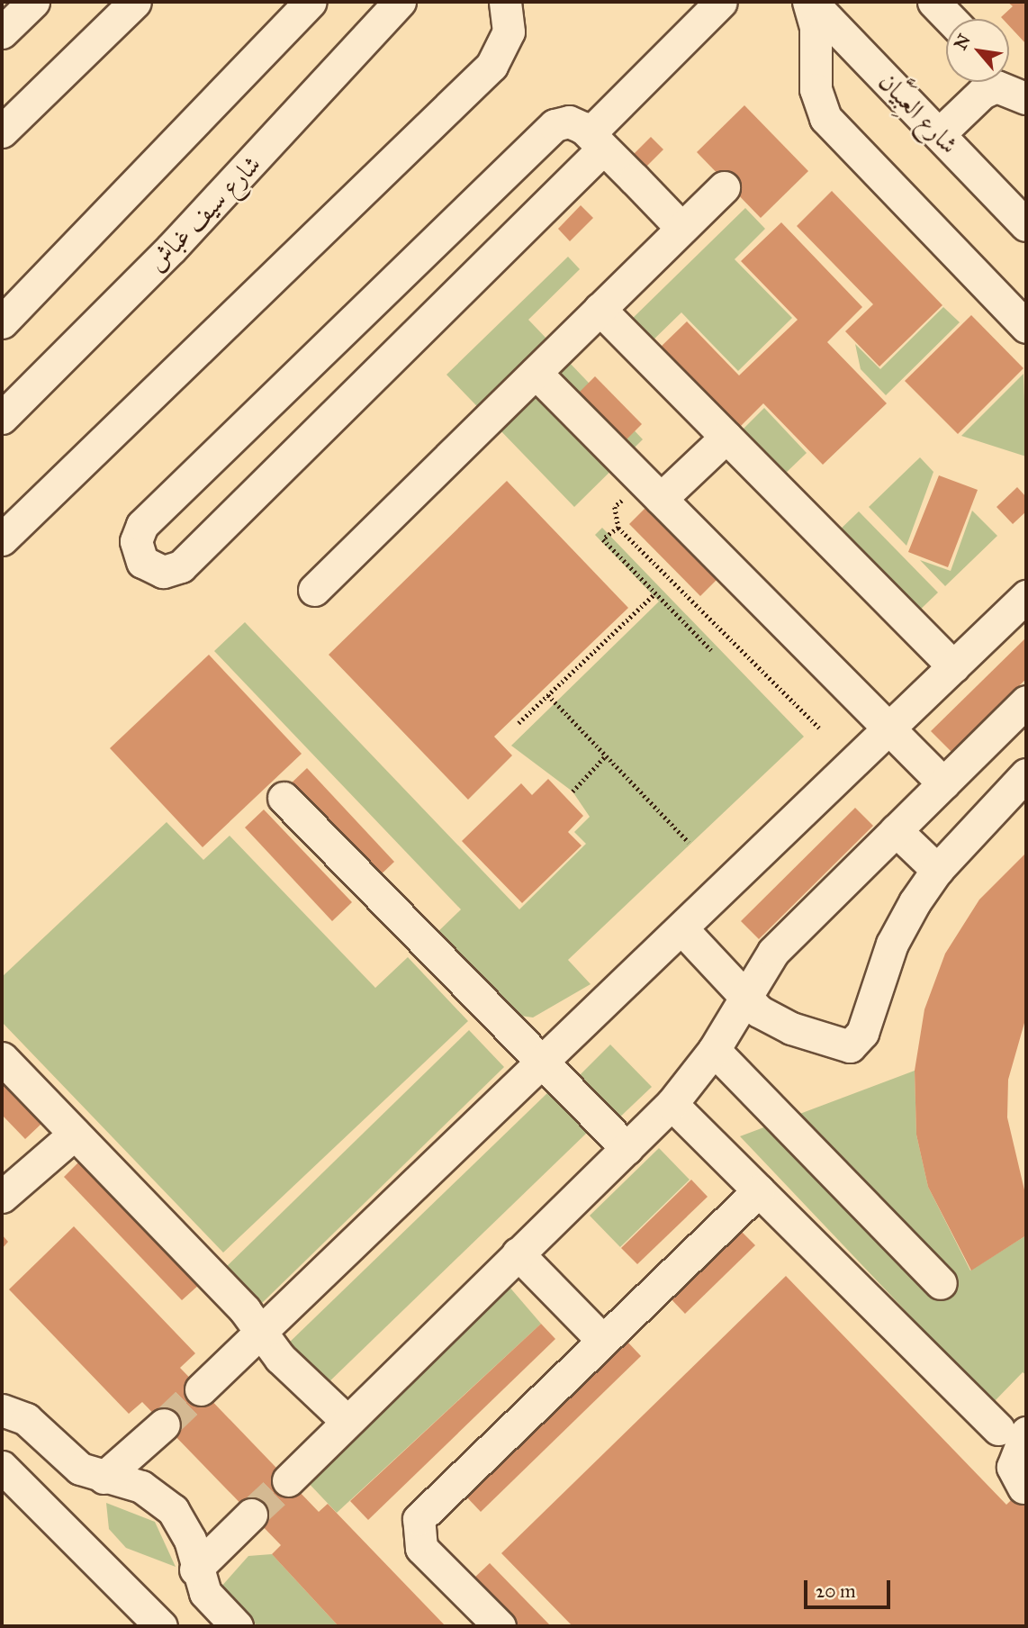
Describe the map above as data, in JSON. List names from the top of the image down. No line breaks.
{"streets":{"street":["شارع العِبَيَّان","شارع سيف غباش"]},"scale_bar":"20 m","north":"top left"}
